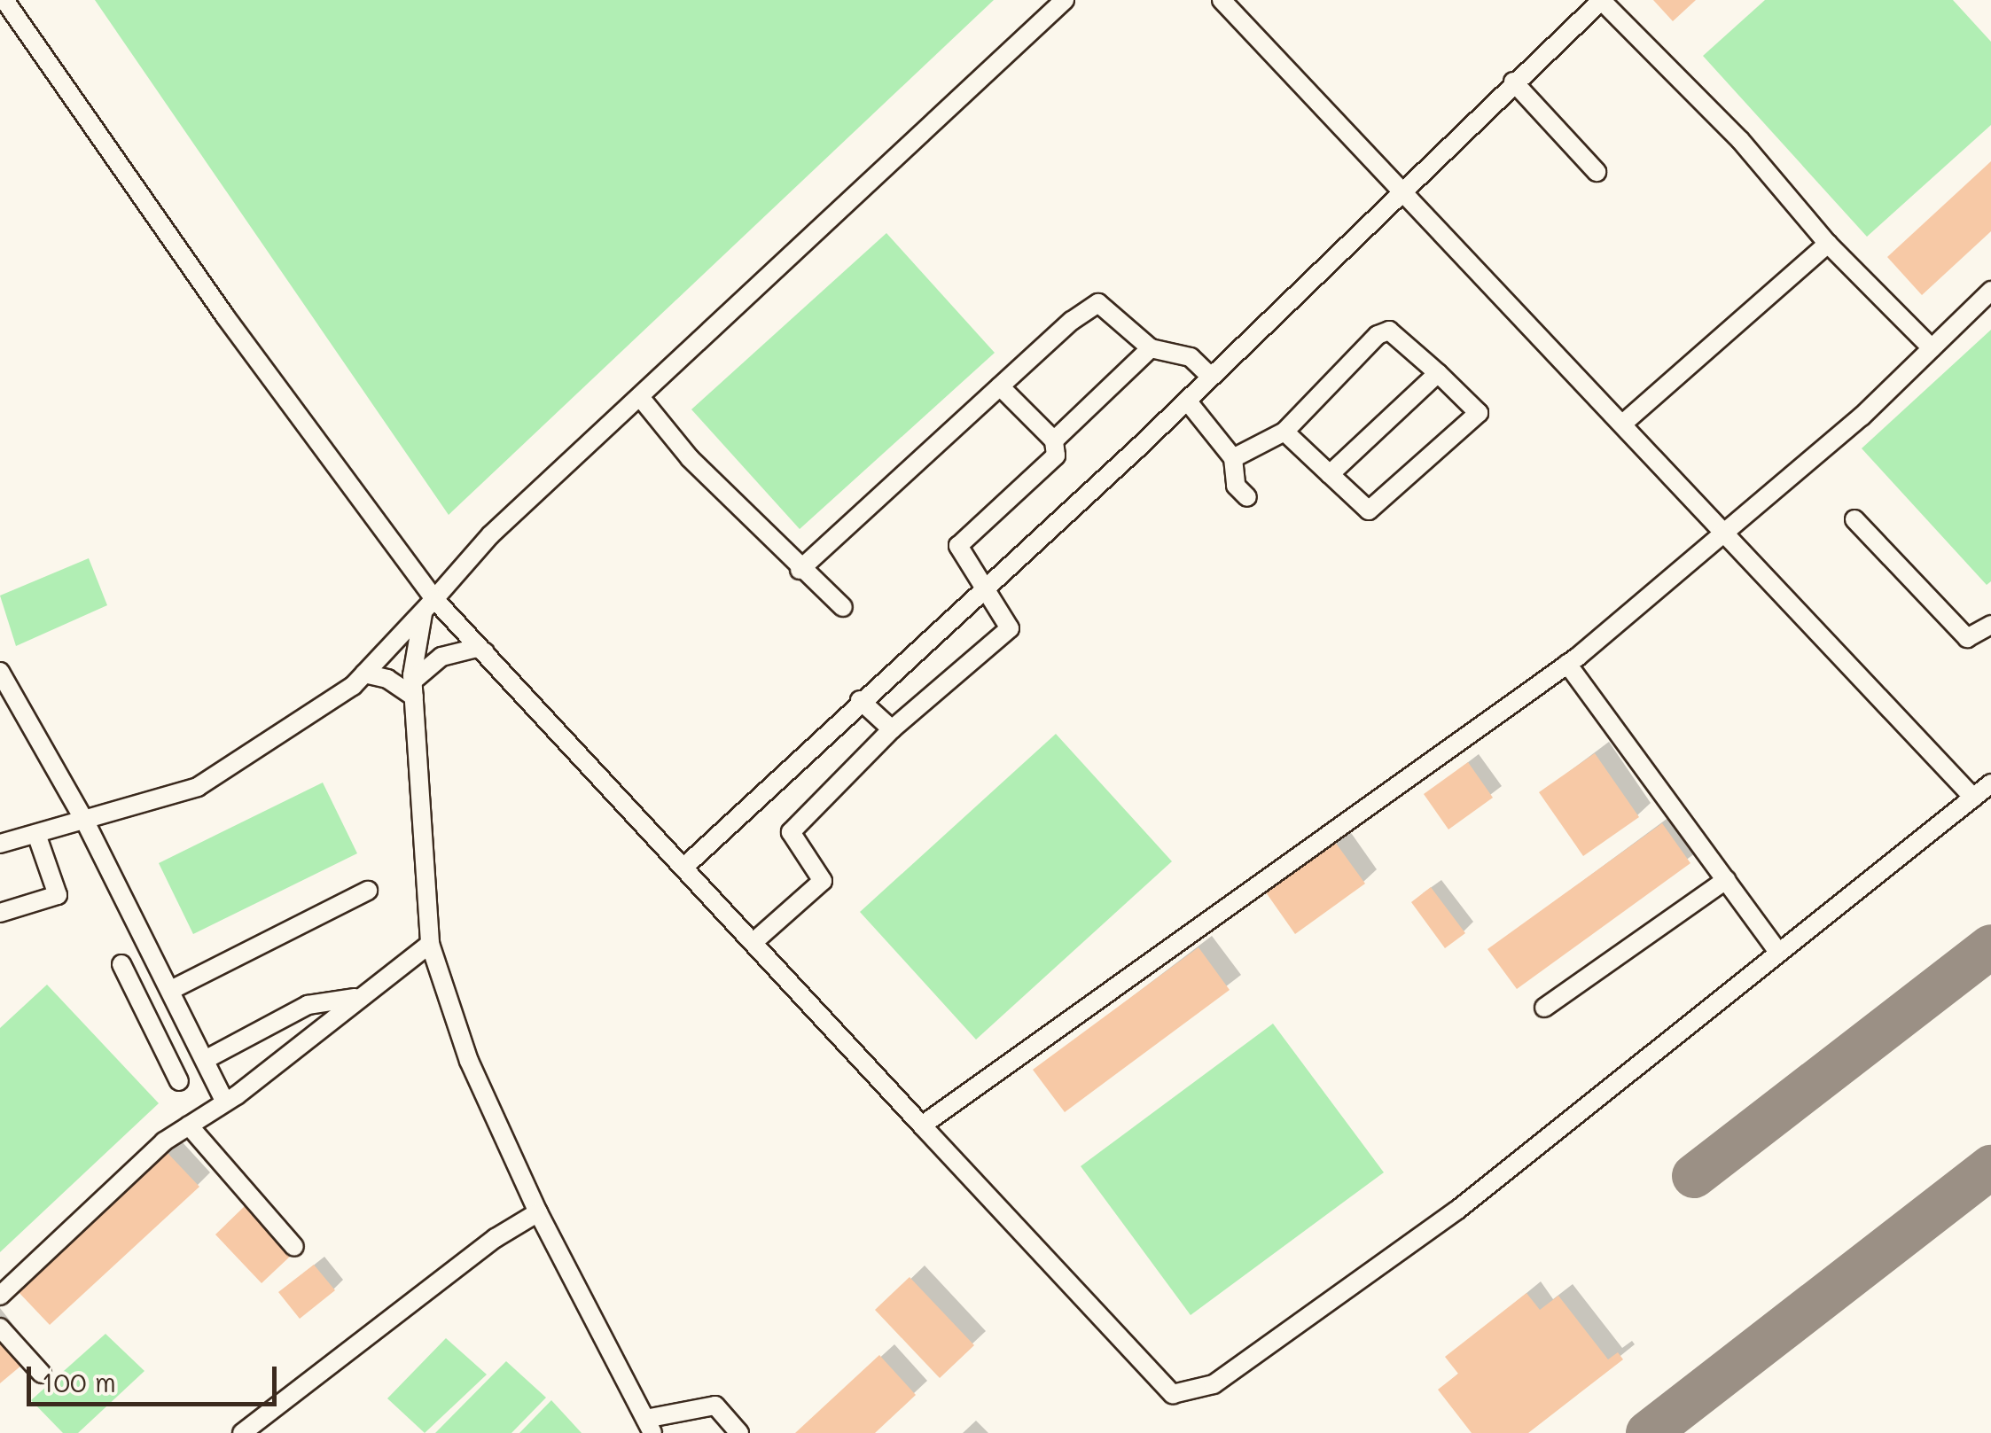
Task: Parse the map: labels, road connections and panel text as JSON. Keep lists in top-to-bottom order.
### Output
{
  "scale_bar": "100 m"
}
